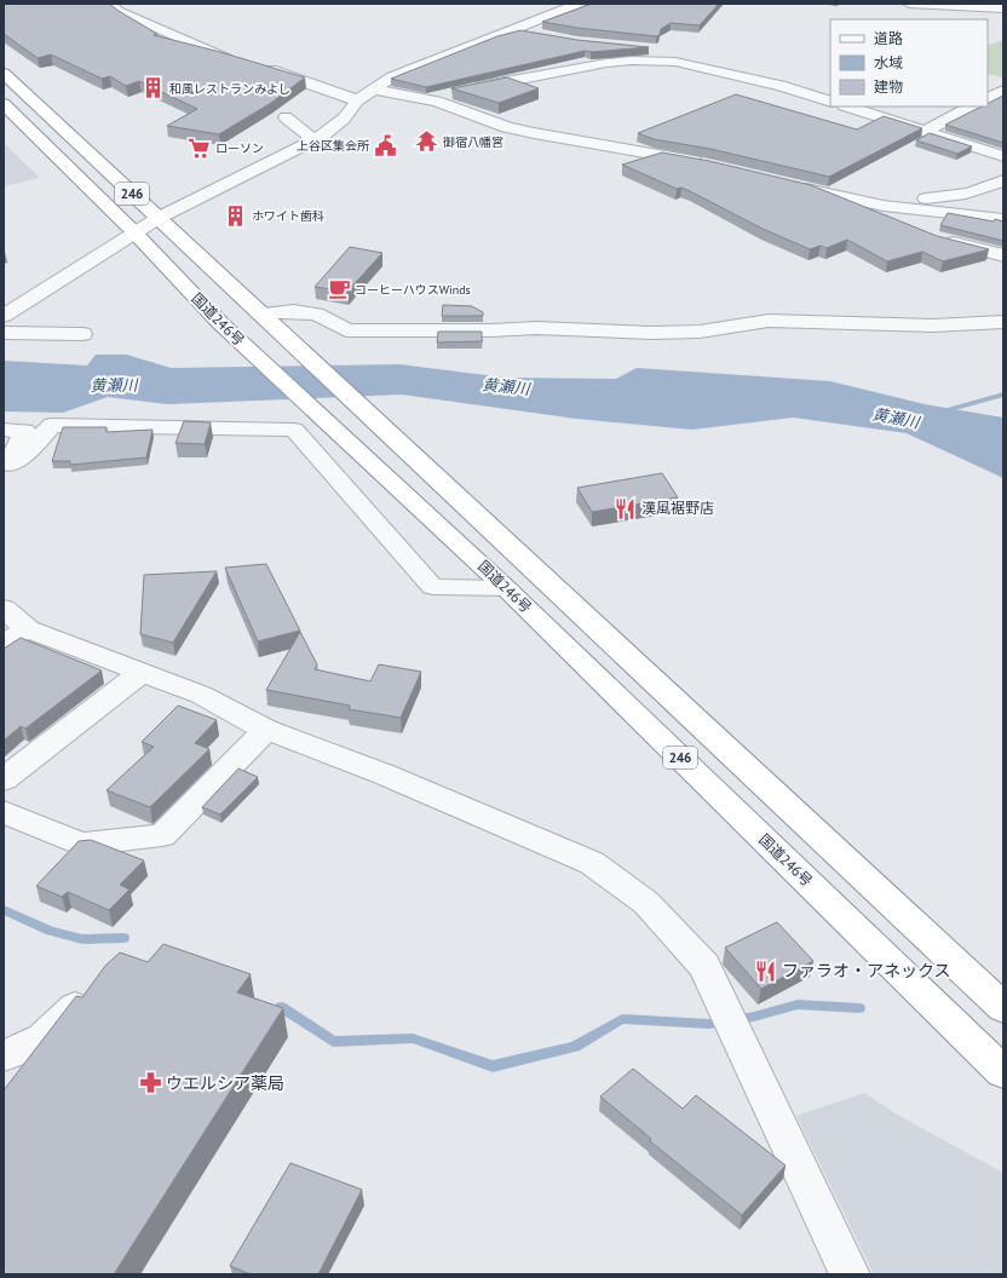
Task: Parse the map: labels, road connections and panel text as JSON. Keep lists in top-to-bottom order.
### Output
{
  "streets": {
    "highway": ["246", "国道246号"]
  },
  "water": ["黄瀬川"],
  "places": {
    "building": ["和風レストランみよし", "ホワイト歯科"],
    "temple": ["御宿八幡宮"],
    "public building": ["上谷区集会所"],
    "supermarket": ["ローソン"],
    "cafe": ["コーヒーハウスWinds"],
    "restaurant": ["漢風裾野店", "ファラオ・アネックス"],
    "pharmacy": ["ウエルシア薬局"]
  },
  "legend": ["道路", "水域", "建物"]
}
